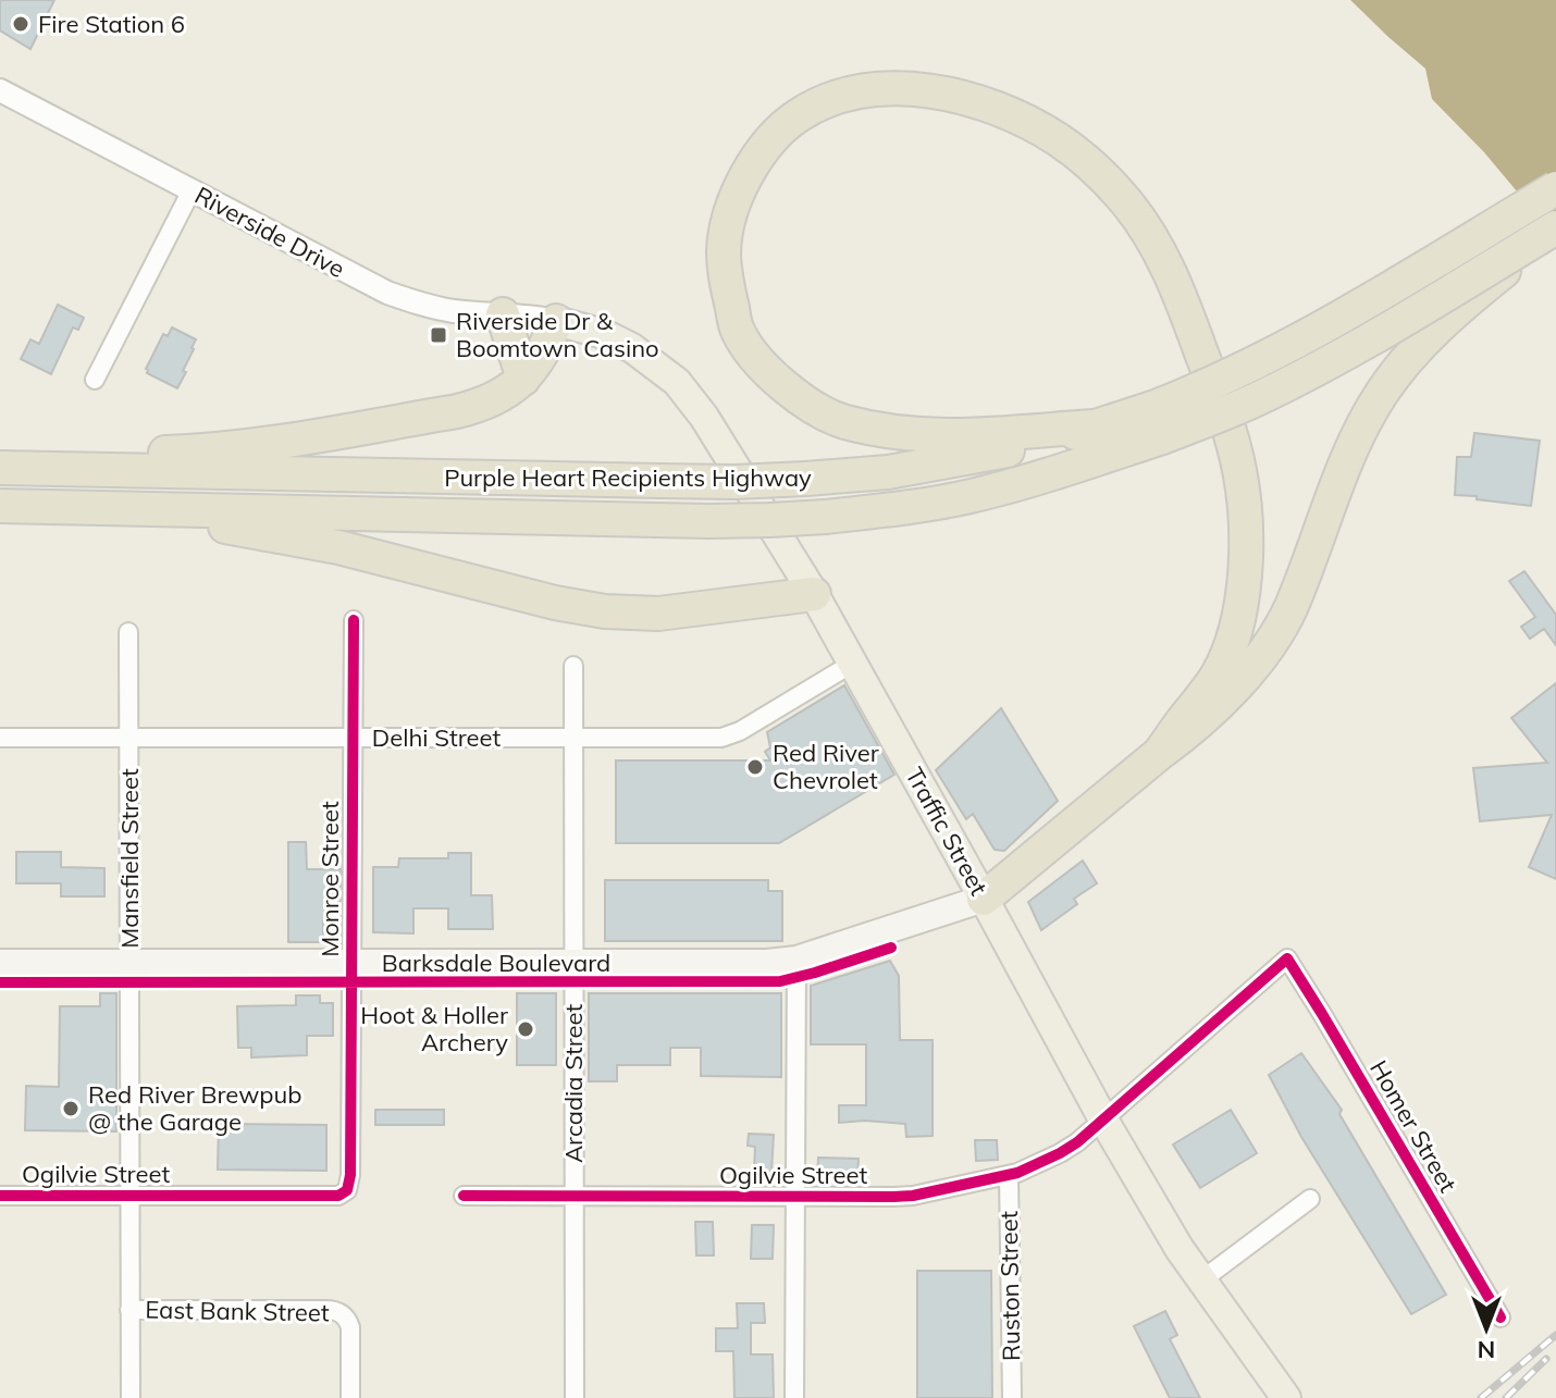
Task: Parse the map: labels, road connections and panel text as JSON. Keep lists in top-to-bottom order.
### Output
{
  "streets": {
    "highway": ["Purple Heart Recipients Highway"],
    "main road": ["Traffic Street", "Barksdale Boulevard"],
    "street": [
      "Riverside Drive",
      "Delhi Street",
      "Mansfield Street",
      "Monroe Street",
      "Arcadia Street",
      "Homer Street",
      "Ogilvie Street",
      "Ruston Street",
      "East Bank Street"
    ]
  },
  "crossings": [
    ["Riverside Drive", "Traffic Street"],
    ["Delhi Street", "Traffic Street"],
    ["Delhi Street", "Mansfield Street"],
    ["Delhi Street", "Monroe Street"],
    ["Delhi Street", "Arcadia Street"],
    ["Traffic Street", "Barksdale Boulevard"],
    ["Traffic Street", "Ogilvie Street"],
    ["Mansfield Street", "Barksdale Boulevard"],
    ["Mansfield Street", "Ogilvie Street"],
    ["Mansfield Street", "East Bank Street"],
    ["Monroe Street", "Barksdale Boulevard"],
    ["Monroe Street", "Ogilvie Street"],
    ["Barksdale Boulevard", "Arcadia Street"],
    ["Arcadia Street", "Ogilvie Street"],
    ["Homer Street", "Ogilvie Street"],
    ["Ogilvie Street", "Ruston Street"]
  ],
  "places": {
    "other": [
      "Fire Station 6",
      "Red River Chevrolet",
      "Hoot & Holler Archery",
      "Red River Brewpub @ the Garage"
    ],
    "transit": ["Riverside Dr & Boomtown Casino"]
  },
  "north": "bottom"
}
